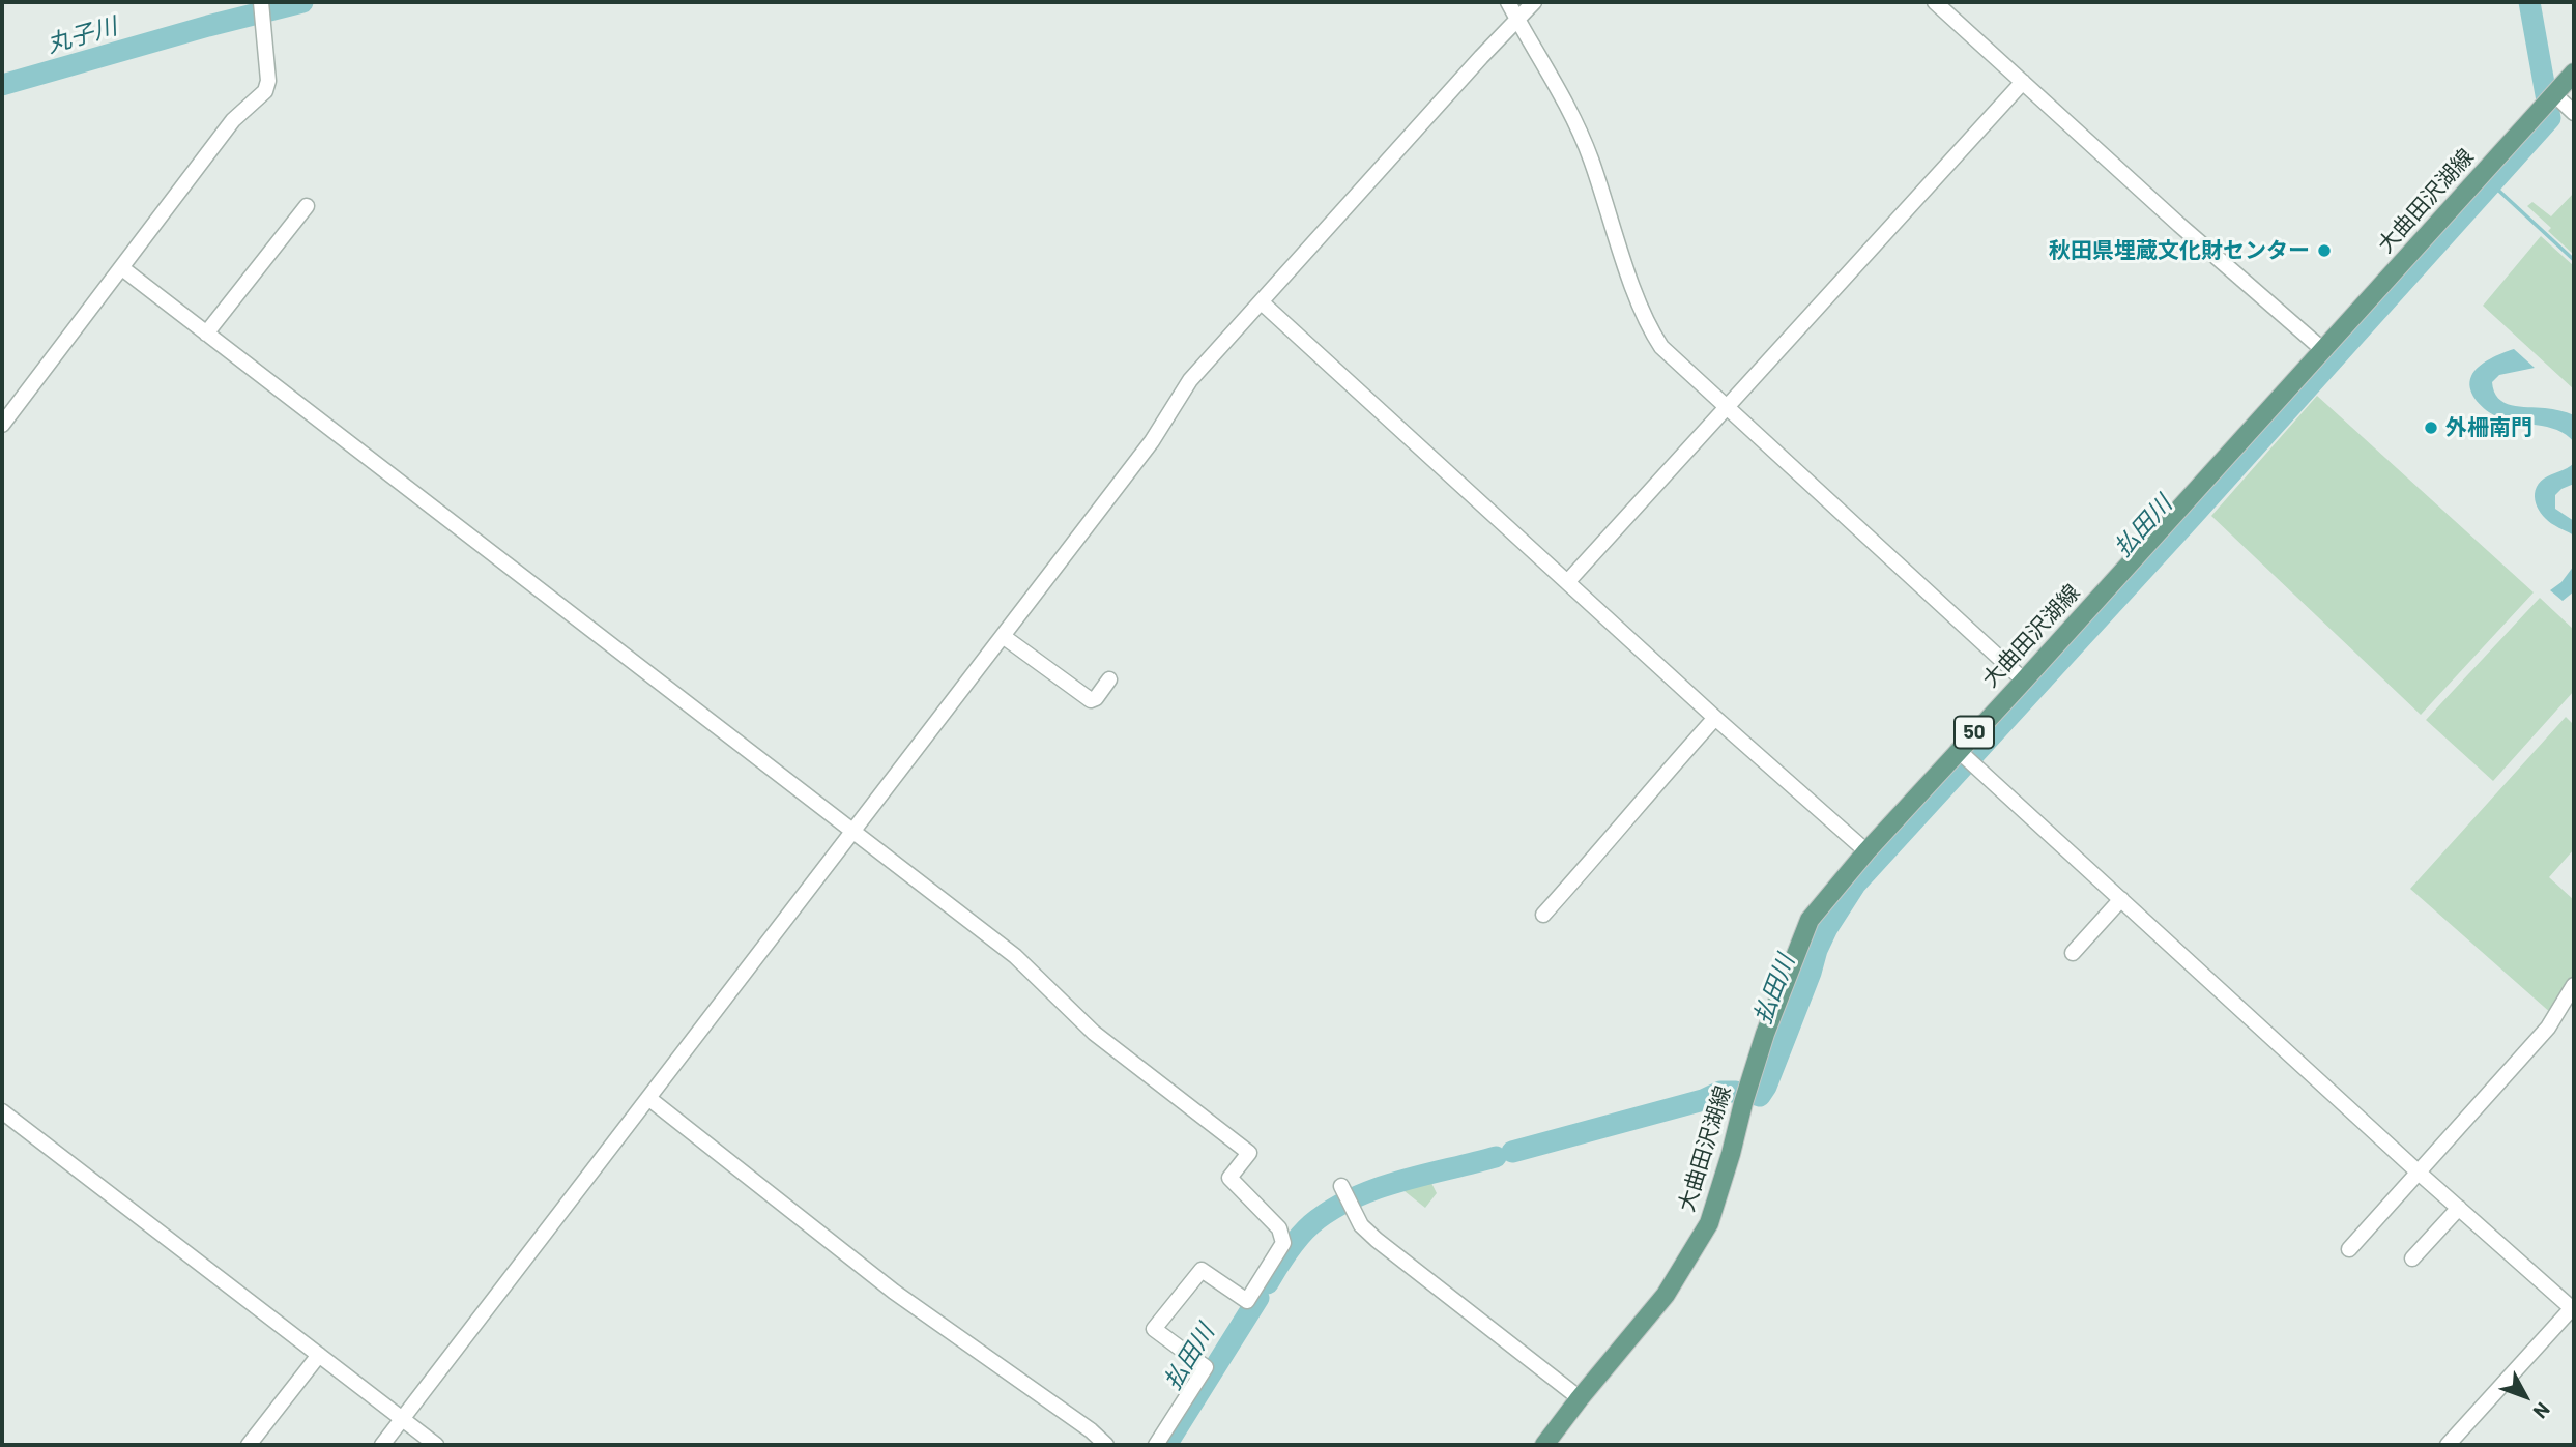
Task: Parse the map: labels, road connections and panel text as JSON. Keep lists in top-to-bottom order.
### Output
{
  "streets": {
    "main road": ["大曲田沢湖線", "50"]
  },
  "water": ["丸子川", "払田川"],
  "places": ["秋田県埋蔵文化財センター", "外柵南門"],
  "north": "bottom right"
}
